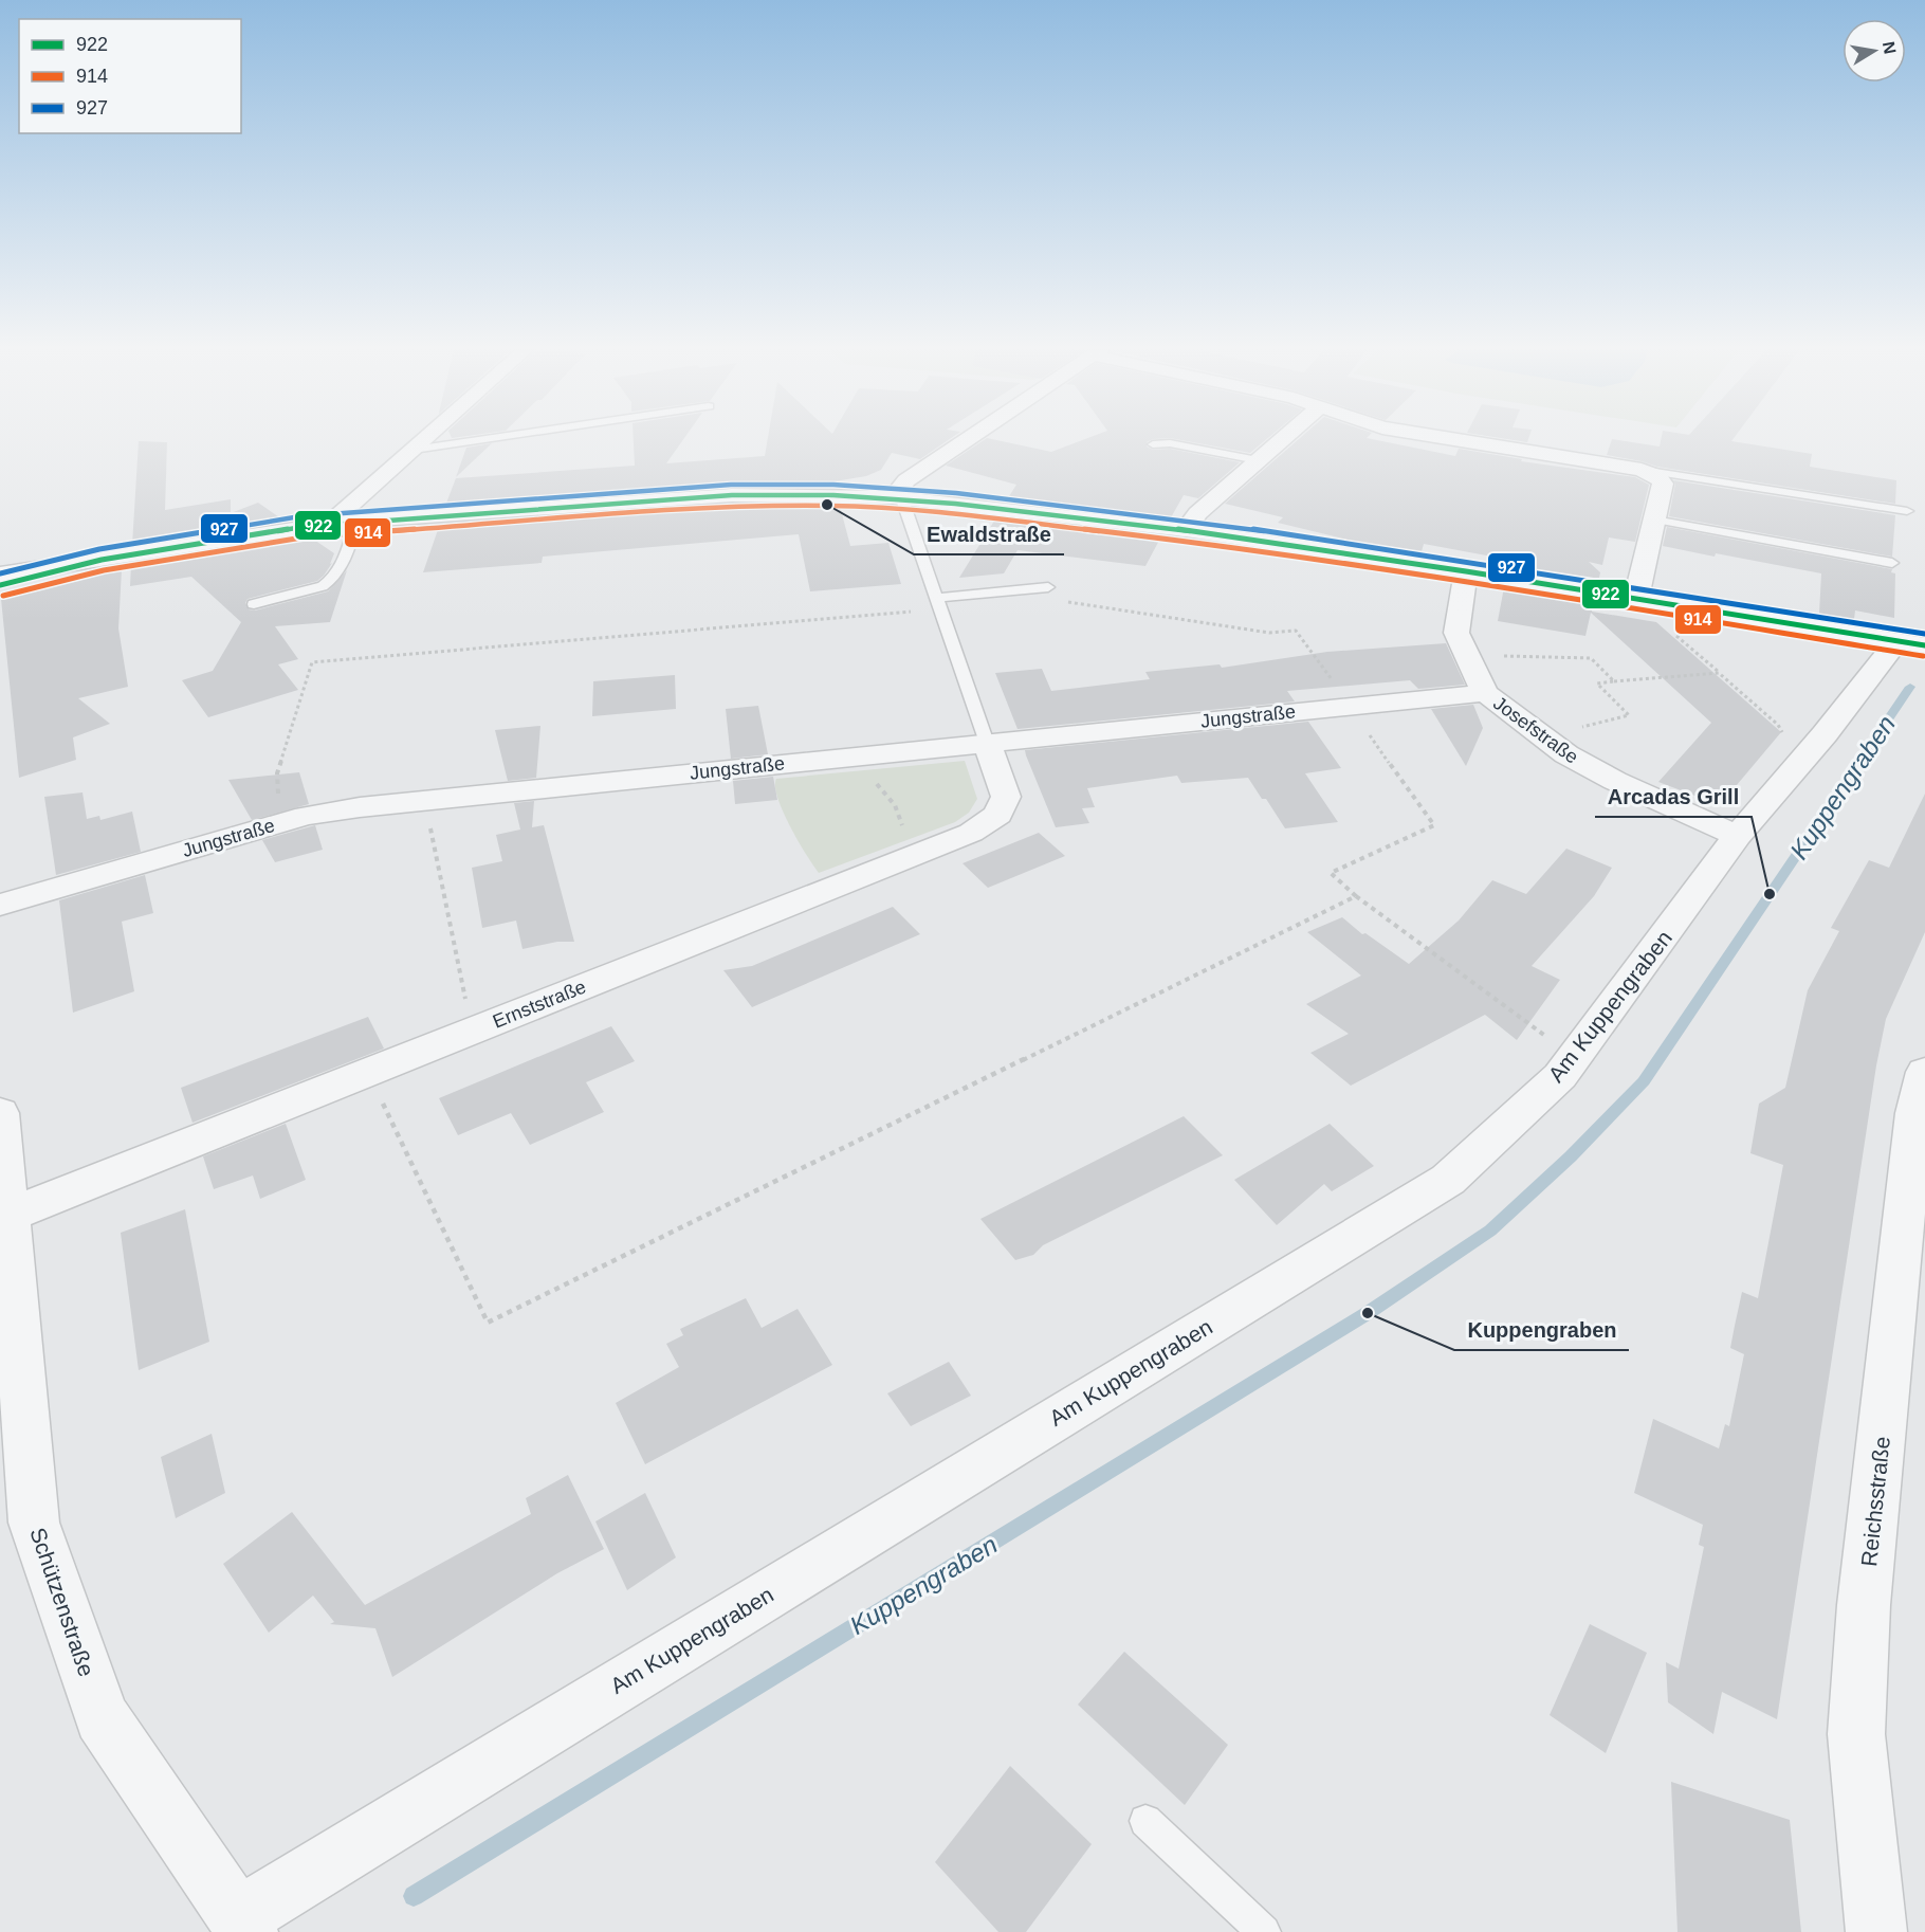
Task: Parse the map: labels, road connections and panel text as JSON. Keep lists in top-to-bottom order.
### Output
{
  "streets": {
    "street": [
      "Jungstraße",
      "Josefstraße",
      "Ernststraße",
      "Am Kuppengraben",
      "Reichsstraße",
      "Schützenstraße"
    ]
  },
  "crossings": [
    ["Jungstraße", "Josefstraße"],
    ["Jungstraße", "Ernststraße"],
    ["Josefstraße", "Am Kuppengraben"],
    ["Ernststraße", "Schützenstraße"],
    ["Am Kuppengraben", "Schützenstraße"]
  ],
  "water": ["Kuppengraben"],
  "places": ["Ewaldstraße", "Arcadas Grill", "Kuppengraben"],
  "lines": ["transit line 927", "transit line 922", "transit line 914"],
  "legend": ["922", "914", "927"],
  "north": "right"
}
